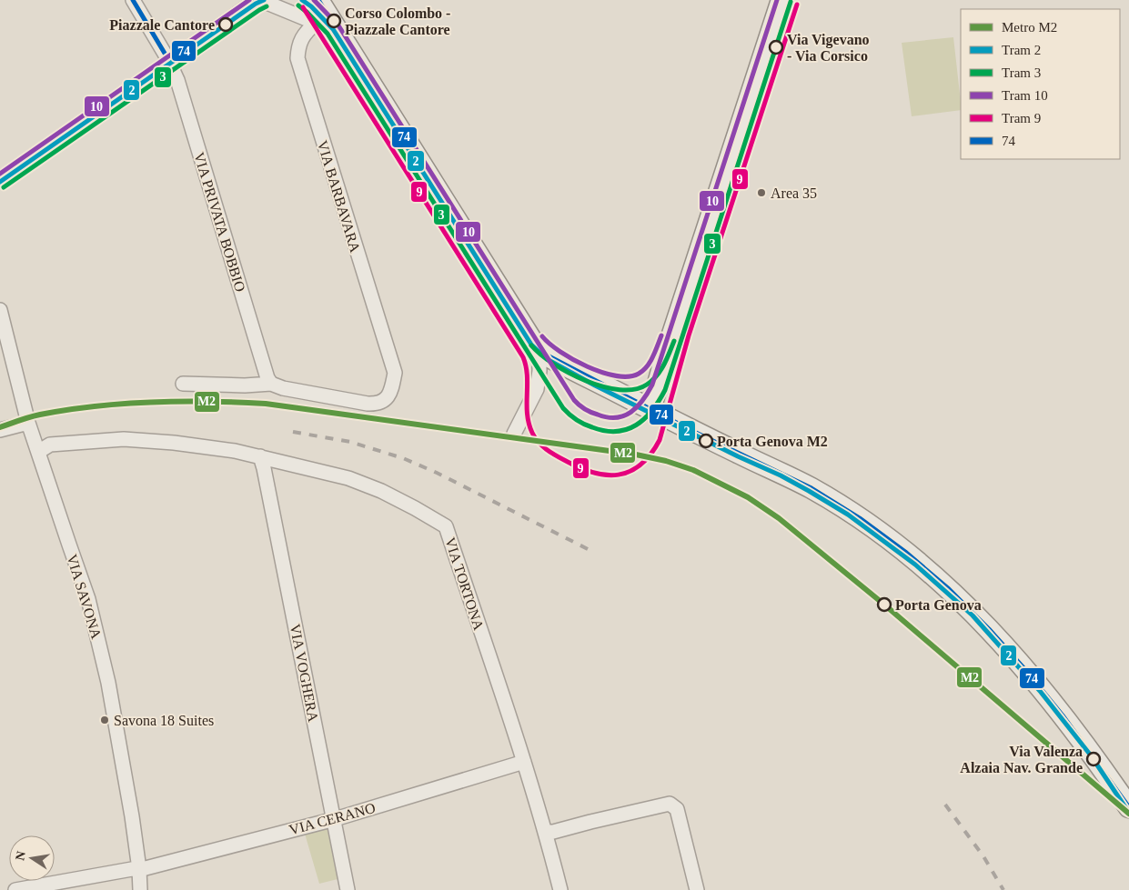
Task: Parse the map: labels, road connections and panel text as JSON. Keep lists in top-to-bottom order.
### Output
{
  "streets": {
    "street": [
      "VIA BARBAVARA",
      "VIA PRIVATA BOBBIO",
      "VIA TORTONA",
      "VIA SAVONA",
      "VIA VOGHERA",
      "VIA CERANO"
    ]
  },
  "crossings": [
    ["VIA BARBAVARA", "VIA PRIVATA BOBBIO"],
    ["VIA TORTONA", "VIA SAVONA"],
    ["VIA TORTONA", "VIA VOGHERA"],
    ["VIA TORTONA", "VIA CERANO"],
    ["VIA SAVONA", "VIA CERANO"],
    ["VIA VOGHERA", "VIA CERANO"]
  ],
  "places": [
    "Corso Colombo - Piazzale Cantore",
    "Piazzale Cantore",
    "Via Vigevano - Via Corsico",
    "Area 35",
    "Porta Genova M2",
    "Porta Genova",
    "Savona 18 Suites",
    "Via Valenza Alzaia Nav. Grande"
  ],
  "lines": [
    "tram line 2",
    "tram line 10",
    "transit line 74",
    "tram line 3",
    "tram line 9",
    "metro line M2"
  ],
  "legend": [
    "Metro M2",
    "Tram 2",
    "Tram 3",
    "Tram 10",
    "Tram 9",
    "74"
  ],
  "north": "left"
}
